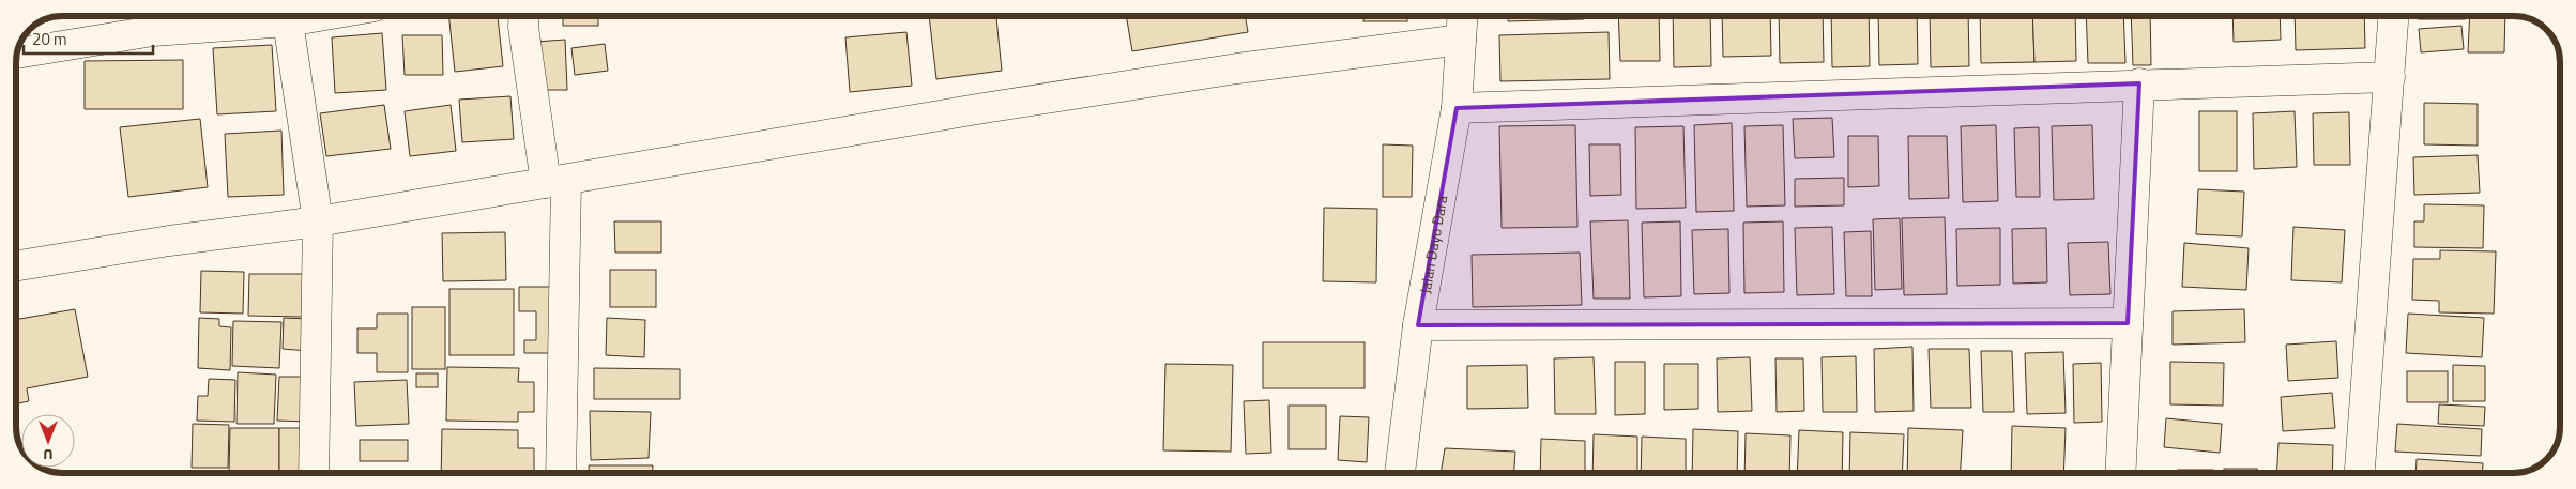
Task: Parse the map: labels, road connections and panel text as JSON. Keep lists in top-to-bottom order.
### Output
{
  "streets": {
    "street": ["Jalan Dayo Dara"]
  },
  "scale_bar": "20 m",
  "north": "bottom"
}
